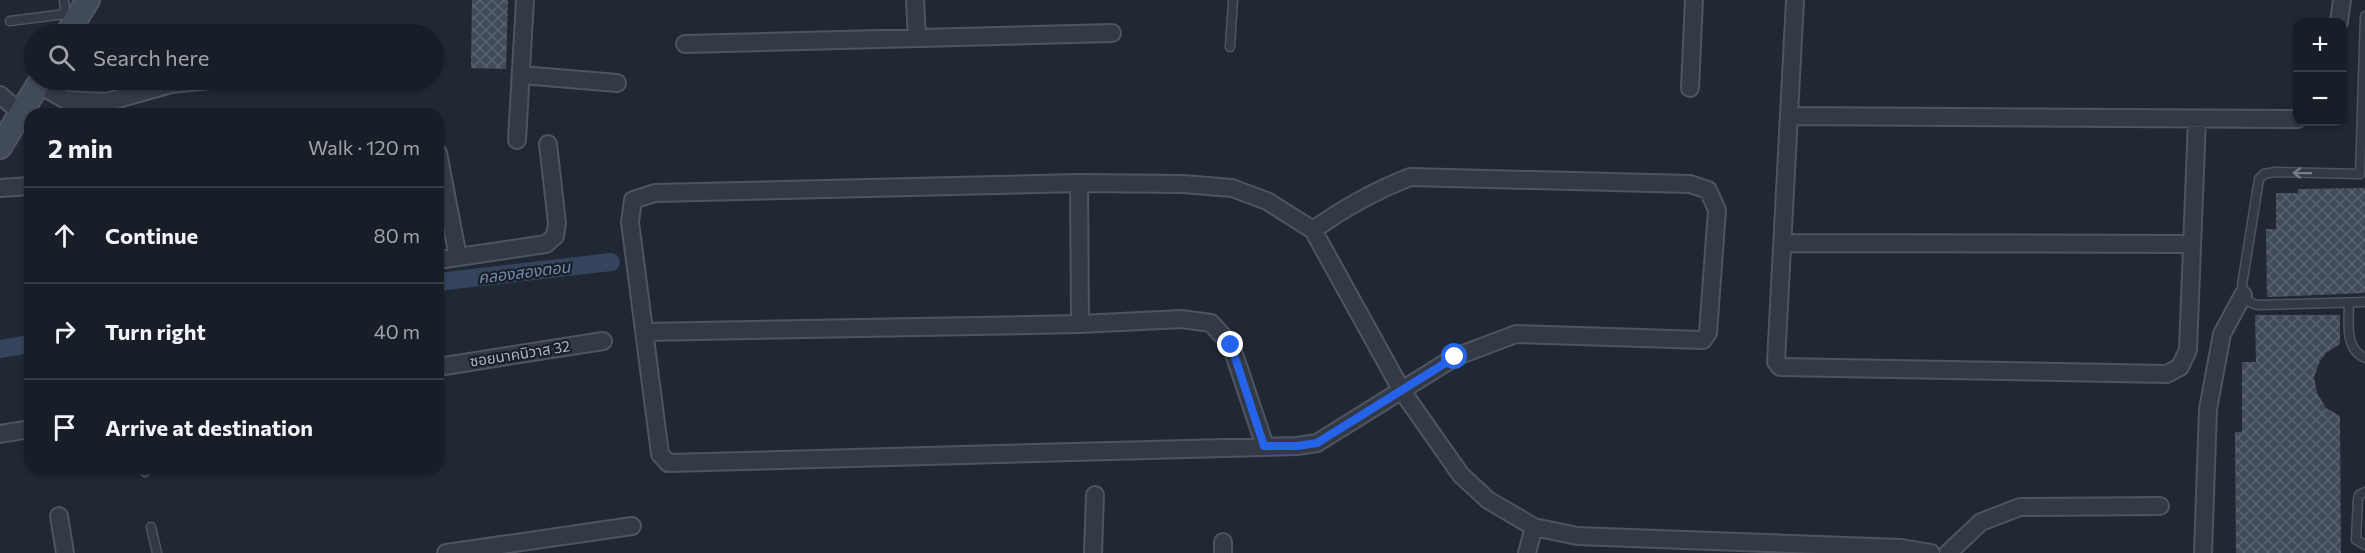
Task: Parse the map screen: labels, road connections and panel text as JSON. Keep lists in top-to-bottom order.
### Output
{
  "streets": {
    "street": ["ซอยนาคนิวาส 32"]
  },
  "water": ["คลองสองตอน"],
  "page": {
    "map_buttons": ["+", "−"],
    "search": "Search here",
    "heading": ["2 min", "Walk · 120 m"],
    "list": [
      ["Continue", "80 m"],
      ["Turn right", "40 m"],
      "Arrive at destination"
    ]
  }
}
